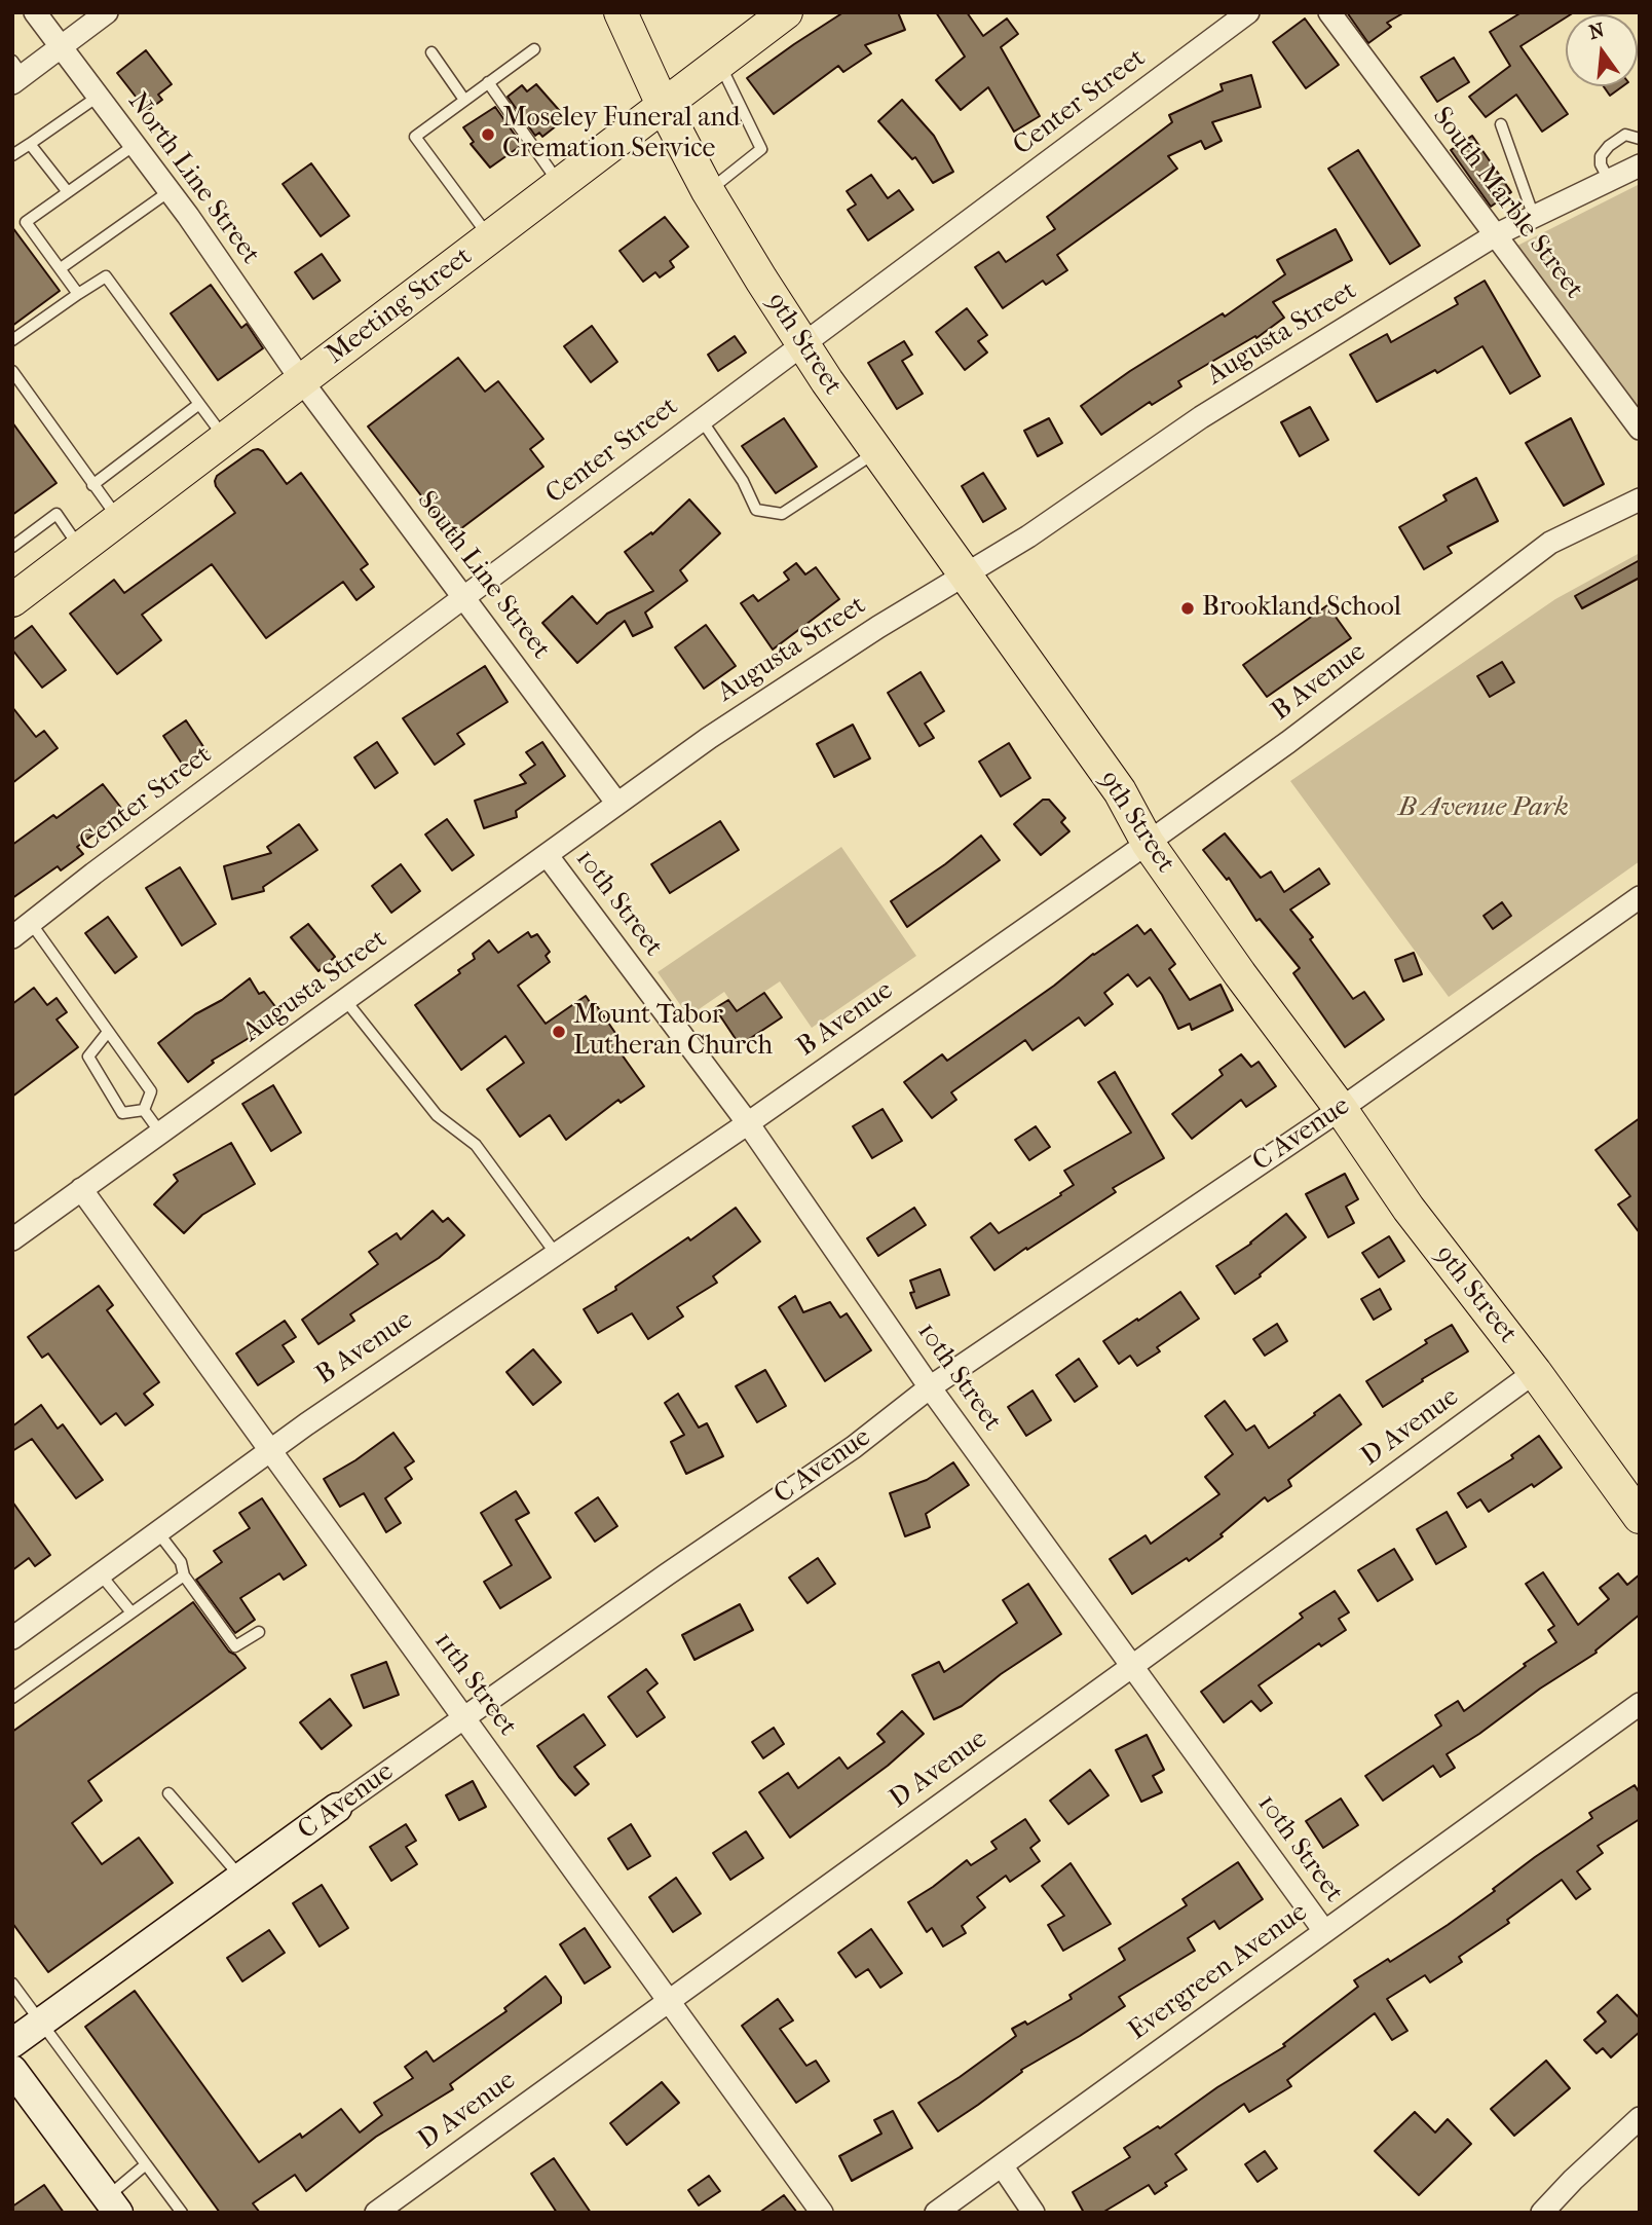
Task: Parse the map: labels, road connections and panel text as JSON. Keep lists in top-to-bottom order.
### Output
{
  "streets": {
    "main road": ["Meeting Street", "9th Street"],
    "street": [
      "Center Street",
      "North Line Street",
      "South Marble Street",
      "Augusta Street",
      "South Line Street",
      "B Avenue",
      "10th Street",
      "C Avenue",
      "D Avenue",
      "11th Street",
      "Evergreen Avenue"
    ]
  },
  "crossings": [
    ["Center Street", "9th Street"],
    ["Center Street", "South Line Street"],
    ["North Line Street", "Meeting Street"],
    ["North Line Street", "South Line Street"],
    ["South Marble Street", "Augusta Street"],
    ["Meeting Street", "9th Street"],
    ["Meeting Street", "South Line Street"],
    ["Augusta Street", "9th Street"],
    ["Augusta Street", "South Line Street"],
    ["Augusta Street", "10th Street"],
    ["Augusta Street", "11th Street"],
    ["9th Street", "B Avenue"],
    ["9th Street", "C Avenue"],
    ["9th Street", "D Avenue"],
    ["B Avenue", "10th Street"],
    ["B Avenue", "11th Street"],
    ["10th Street", "C Avenue"],
    ["10th Street", "D Avenue"],
    ["10th Street", "Evergreen Avenue"],
    ["C Avenue", "11th Street"],
    ["D Avenue", "11th Street"]
  ],
  "parks": ["B Avenue Park"],
  "places": ["Moseley Funeral and Cremation Service", "Brookland School", "Mount Tabor Lutheran Church"],
  "north": "top"
}
